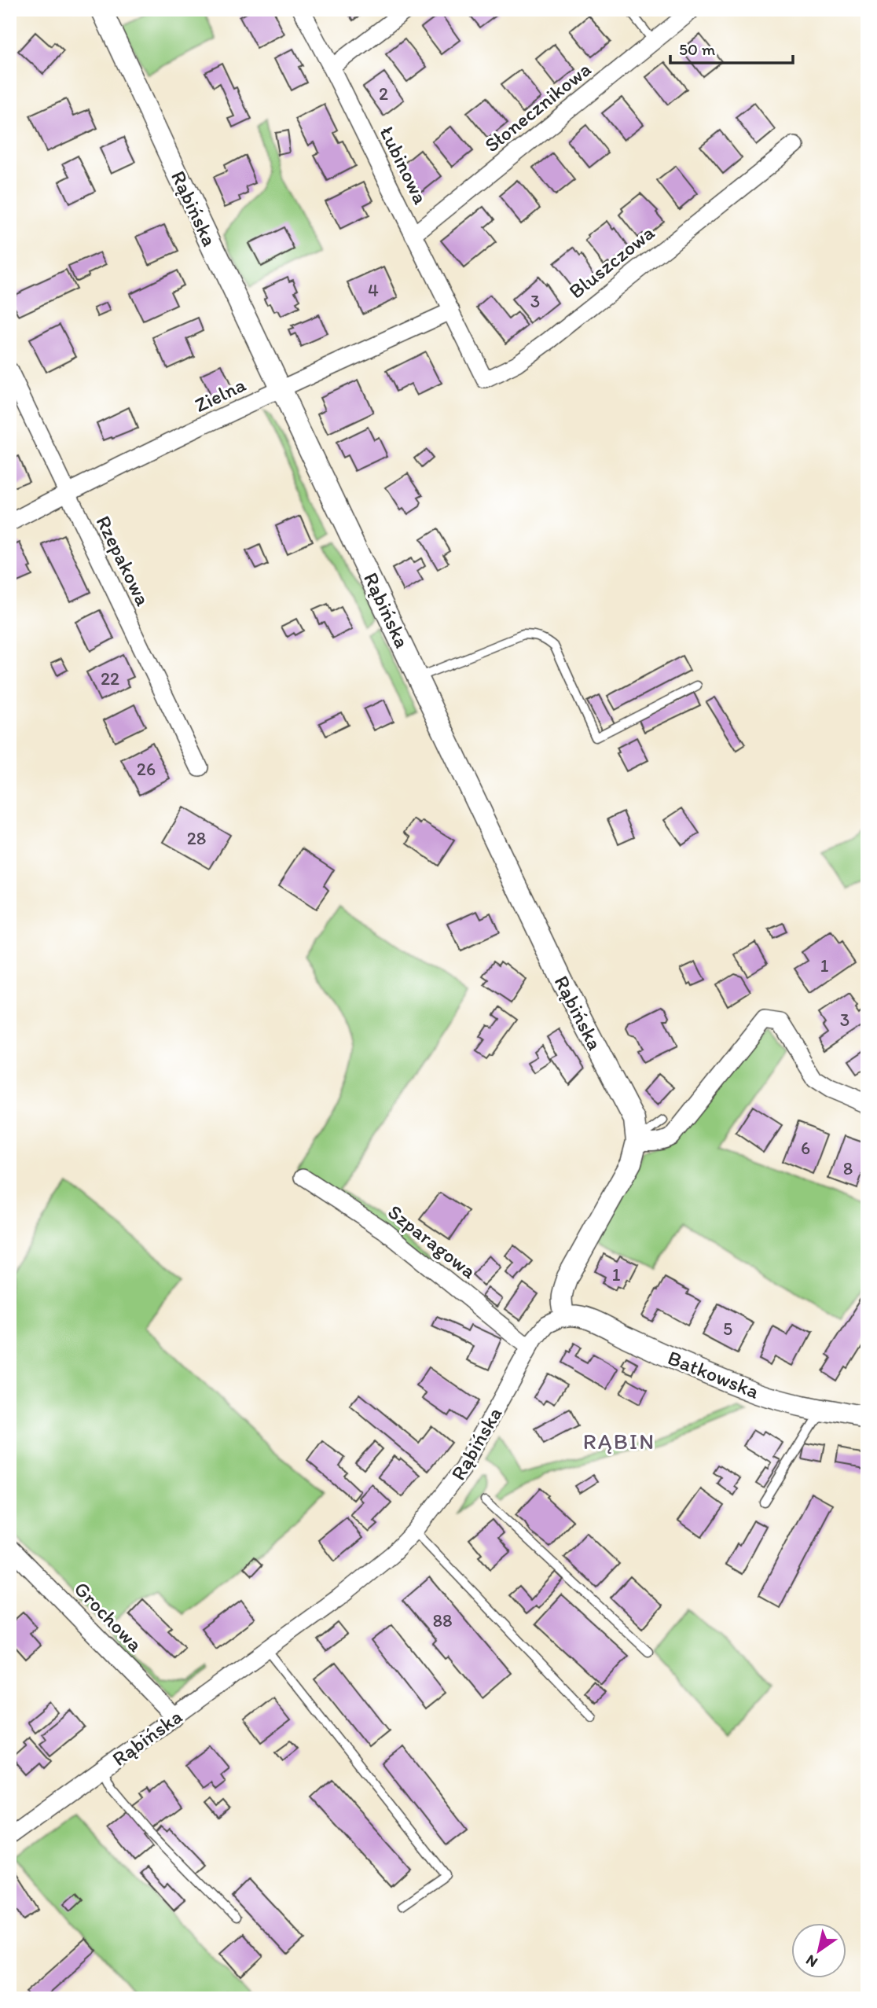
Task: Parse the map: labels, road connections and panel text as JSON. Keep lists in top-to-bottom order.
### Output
{
  "streets": {
    "street": [
      "Słonecznikowa",
      "Łubinowa",
      "Rąbińska",
      "Bluszczowa",
      "Zielna",
      "Rzepakowa",
      "Szparagowa",
      "Batkowska",
      "Grochowa"
    ]
  },
  "crossings": [
    ["Słonecznikowa", "Łubinowa"],
    ["Łubinowa", "Bluszczowa"],
    ["Łubinowa", "Zielna"],
    ["Rąbińska", "Zielna"],
    ["Rąbińska", "Szparagowa"],
    ["Rąbińska", "Batkowska"],
    ["Rąbińska", "Grochowa"],
    ["Zielna", "Rzepakowa"]
  ],
  "districts": ["RĄBIN"],
  "house_numbers": [
    "2",
    "4",
    "3",
    "22",
    "26",
    "28",
    "1",
    "3",
    "6",
    "8",
    "1",
    "5",
    "88"
  ],
  "scale_bar": "50 m",
  "north": "bottom left"
}
